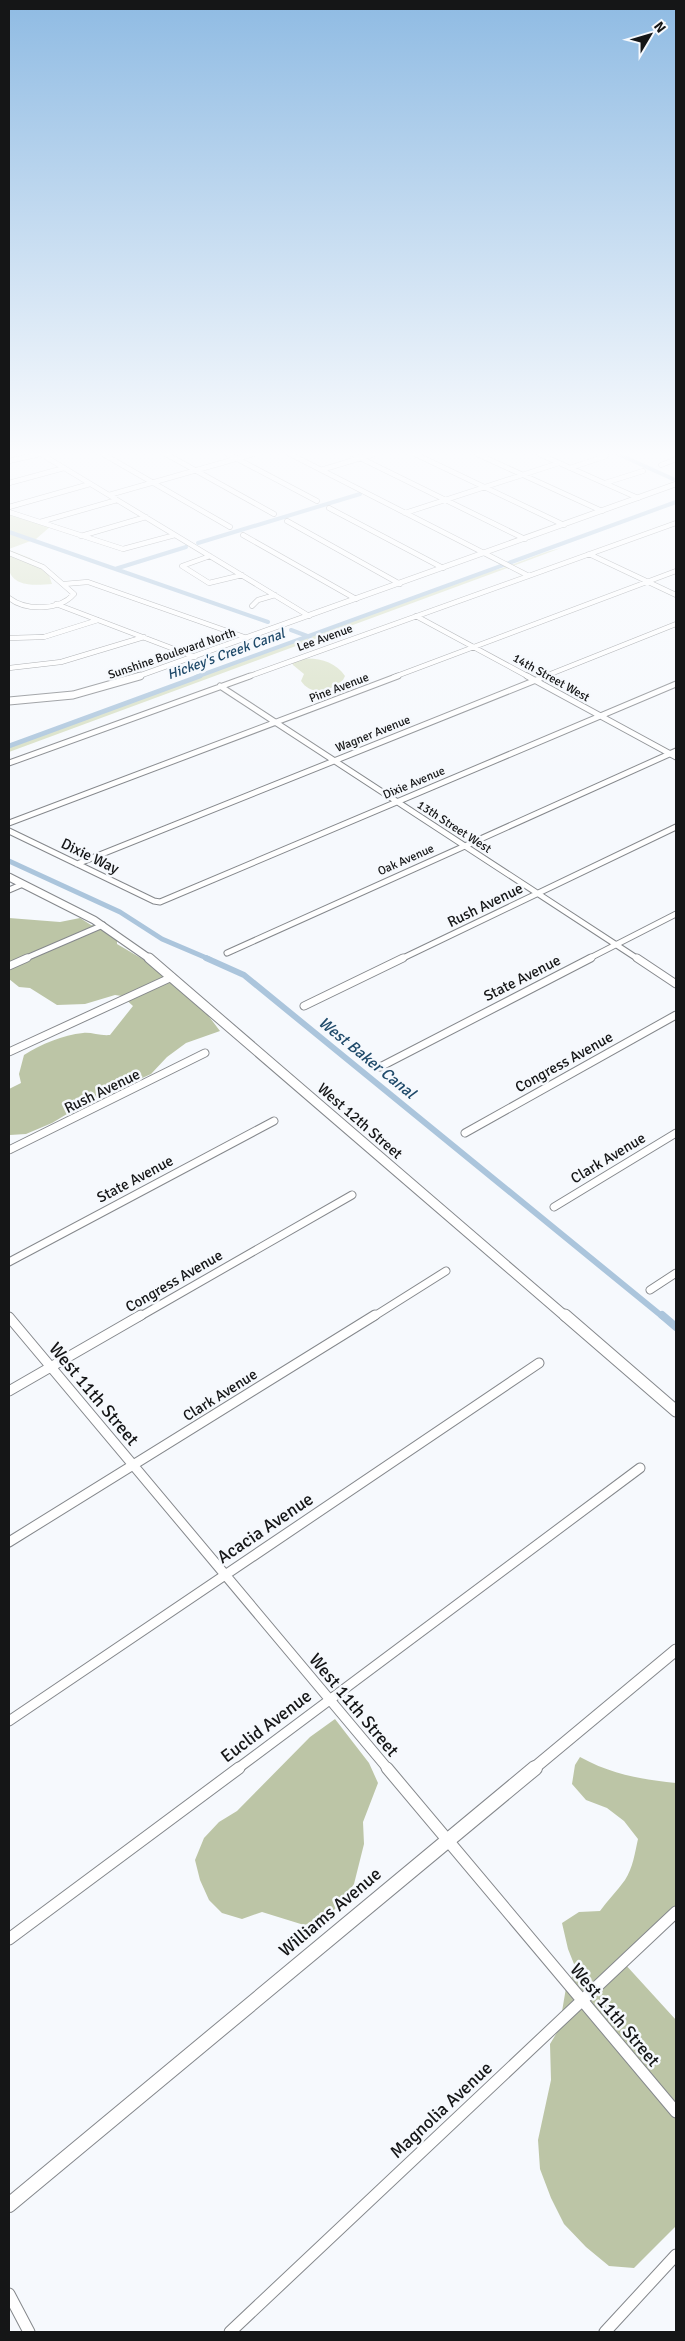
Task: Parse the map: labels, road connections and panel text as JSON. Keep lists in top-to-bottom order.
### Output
{
  "streets": {
    "street": [
      "Lee Avenue",
      "Sunshine Boulevard North",
      "14th Street West",
      "Pine Avenue",
      "Wagner Avenue",
      "Dixie Avenue",
      "13th Street West",
      "Dixie Way",
      "Oak Avenue",
      "Rush Avenue",
      "State Avenue",
      "Congress Avenue",
      "West 12th Street",
      "Clark Avenue",
      "West 11th Street",
      "Acacia Avenue",
      "Euclid Avenue",
      "Williams Avenue",
      "Magnolia Avenue"
    ]
  },
  "crossings": [
    ["Lee Avenue", "14th Street West"],
    ["Lee Avenue", "13th Street West"],
    ["14th Street West", "Pine Avenue"],
    ["14th Street West", "Wagner Avenue"],
    ["14th Street West", "Dixie Avenue"],
    ["14th Street West", "Oak Avenue"],
    ["Pine Avenue", "13th Street West"],
    ["Wagner Avenue", "13th Street West"],
    ["Wagner Avenue", "Dixie Way"],
    ["Dixie Avenue", "13th Street West"],
    ["Dixie Avenue", "Dixie Way"],
    ["13th Street West", "Oak Avenue"],
    ["13th Street West", "Rush Avenue"],
    ["13th Street West", "State Avenue"],
    ["Congress Avenue", "West 11th Street"],
    ["Clark Avenue", "West 11th Street"],
    ["West 11th Street", "Acacia Avenue"],
    ["West 11th Street", "Euclid Avenue"],
    ["West 11th Street", "Williams Avenue"],
    ["West 11th Street", "Magnolia Avenue"]
  ],
  "water": ["Hickey's Creek Canal", "West Baker Canal"],
  "north": "top right"
}
